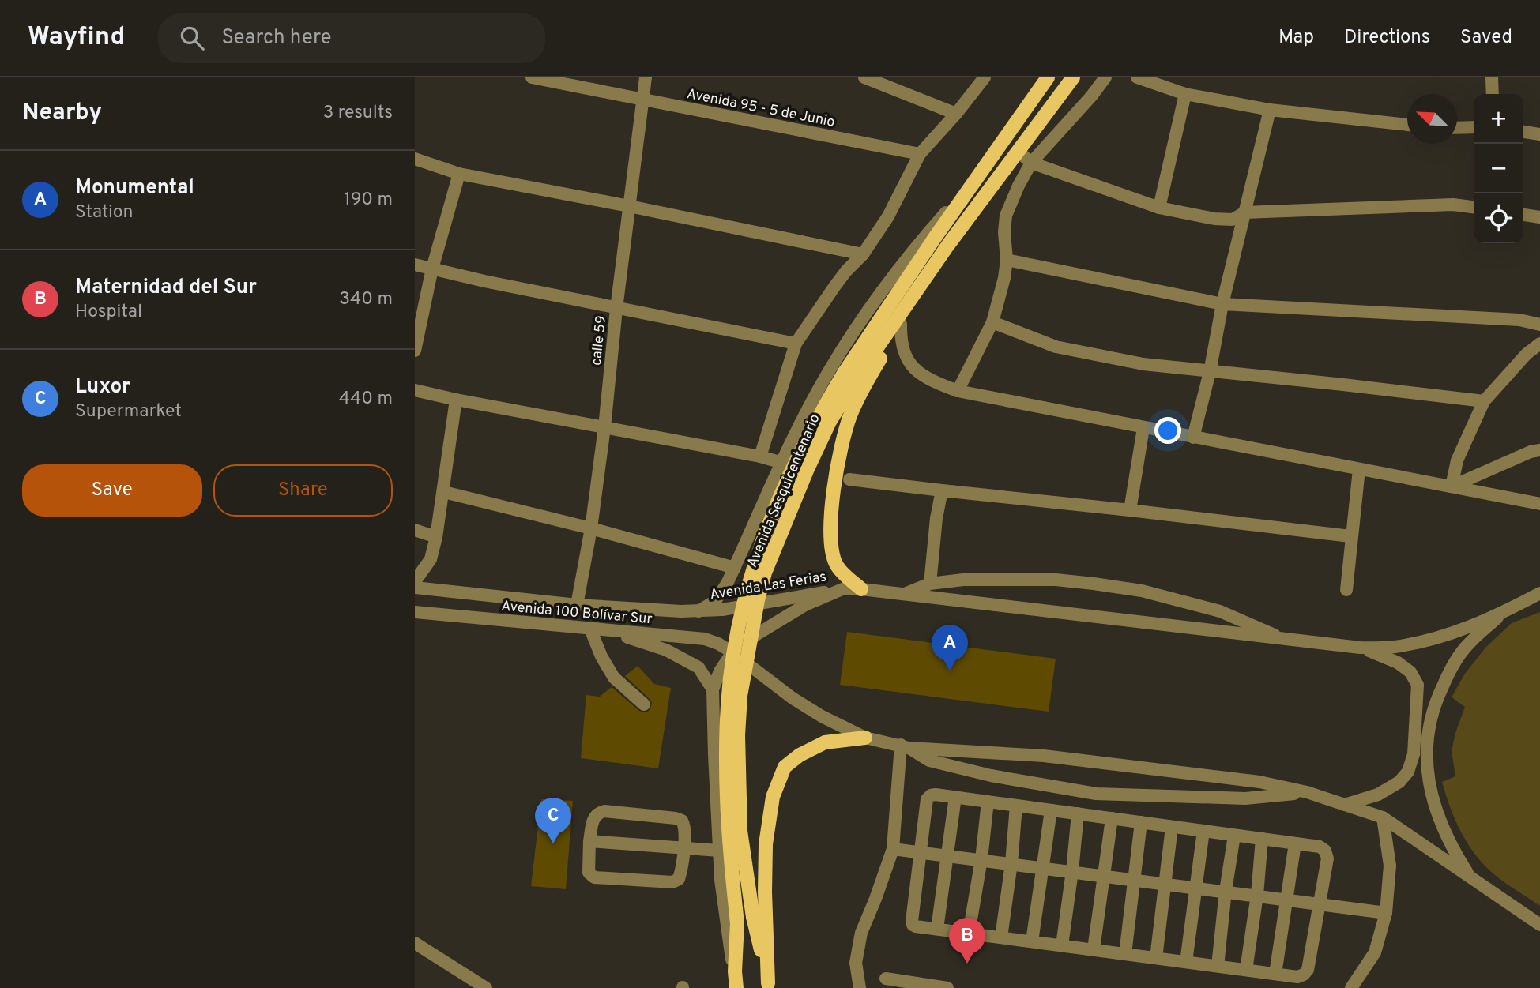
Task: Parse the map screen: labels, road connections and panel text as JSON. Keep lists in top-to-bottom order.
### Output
{
  "streets": {
    "main road": ["Avenida Sesquicentenario"],
    "street": [
      "Avenida 95 - 5 de Junio",
      "calle 59",
      "Avenida Las Ferias",
      "Avenida 100 Bolívar Sur"
    ]
  },
  "crossings": [
    ["Avenida 95 - 5 de Junio", "calle 59"],
    ["calle 59", "Avenida 100 Bolívar Sur"],
    ["Avenida Las Ferias", "Avenida 100 Bolívar Sur"]
  ],
  "north": "top left",
  "page": {
    "header": "Wayfind",
    "search": "Search here",
    "nav": ["Map", "Directions", "Saved"],
    "heading": ["Nearby", "3 results"],
    "map_buttons": ["+", "−"],
    "list": [
      {
        "mark": "A",
        "name": "Monumental",
        "note": "Station",
        "value": "190 m"
      },
      {
        "mark": "B",
        "name": "Maternidad del Sur",
        "note": "Hospital",
        "value": "340 m"
      },
      {
        "mark": "C",
        "name": "Luxor",
        "note": "Supermarket",
        "value": "440 m"
      }
    ],
    "buttons": ["Save", "Share"],
    "pins": ["A", "C", "B"]
  }
}
